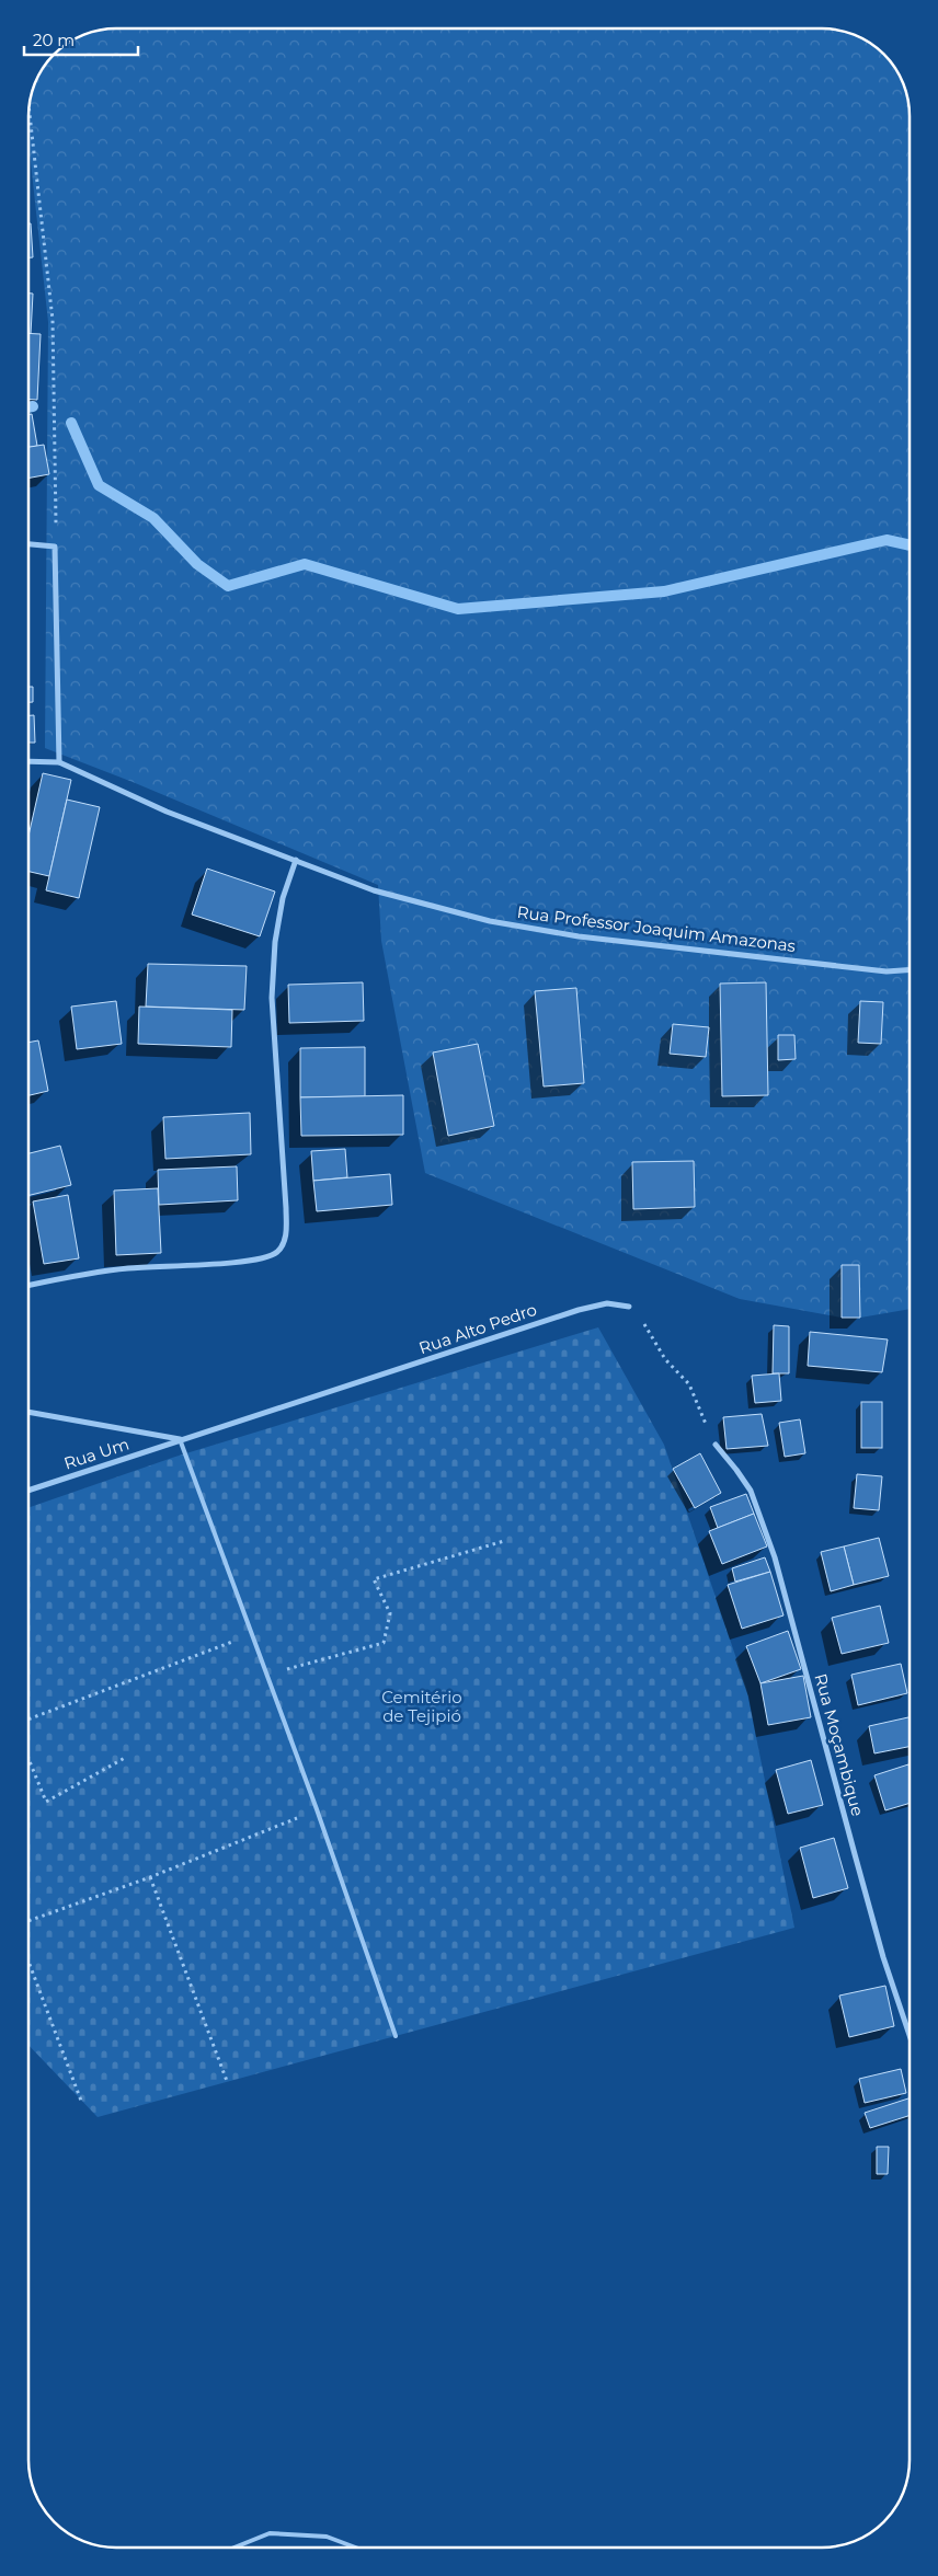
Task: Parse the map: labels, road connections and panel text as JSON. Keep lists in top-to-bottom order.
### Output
{
  "streets": {
    "street": [
      "Rua Professor Joaquim Amazonas",
      "Rua Alto Pedro",
      "Rua Um",
      "Rua Moçambique"
    ]
  },
  "crossings": [
    ["Rua Alto Pedro", "Rua Um"]
  ],
  "parks": ["Cemitério de Tejipió"],
  "scale_bar": "20 m"
}
